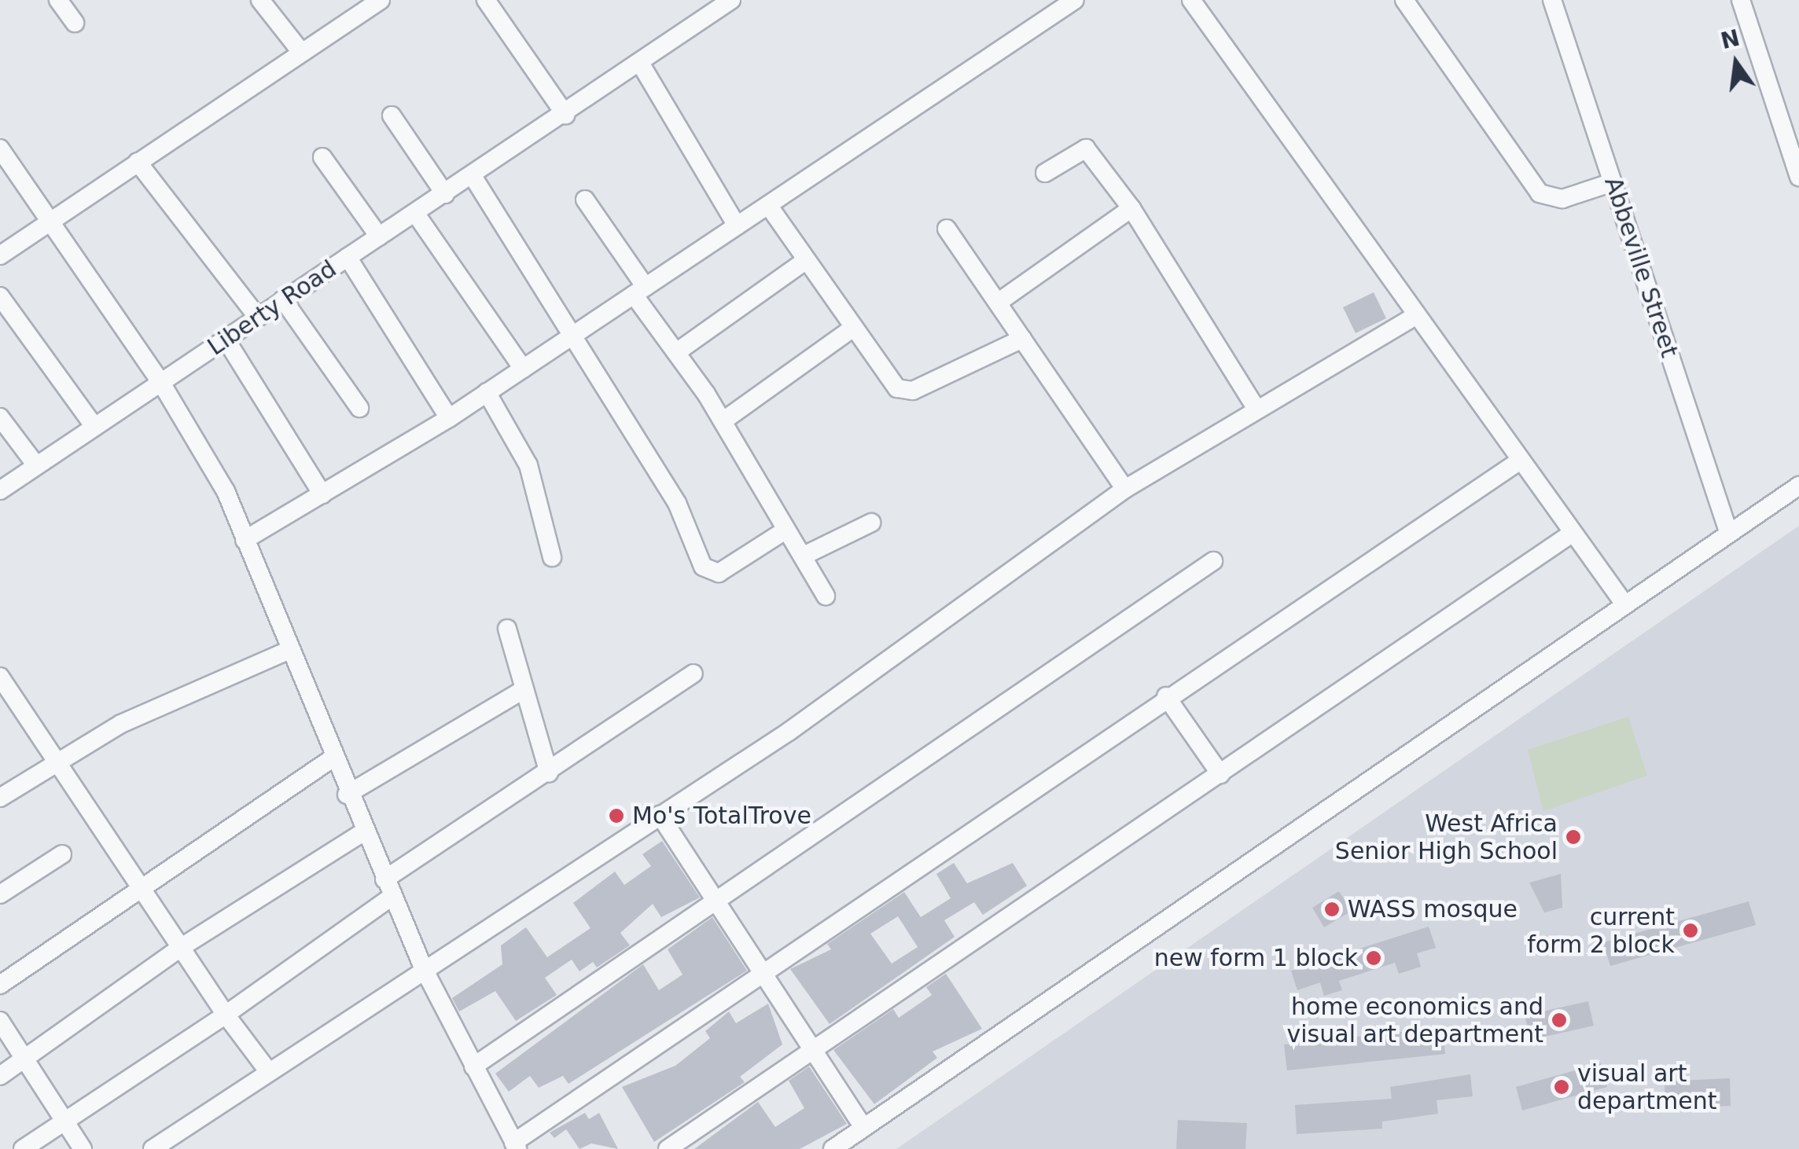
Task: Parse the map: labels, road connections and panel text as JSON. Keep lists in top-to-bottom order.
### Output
{
  "streets": {
    "street": ["Abbeville Street", "Liberty Road"]
  },
  "places": [
    "Mo's TotalTrove",
    "West Africa Senior High School",
    "WASS mosque",
    "current form 2 block",
    "new form 1 block",
    "home economics and visual art department",
    "visual art department"
  ],
  "north": "top"
}
